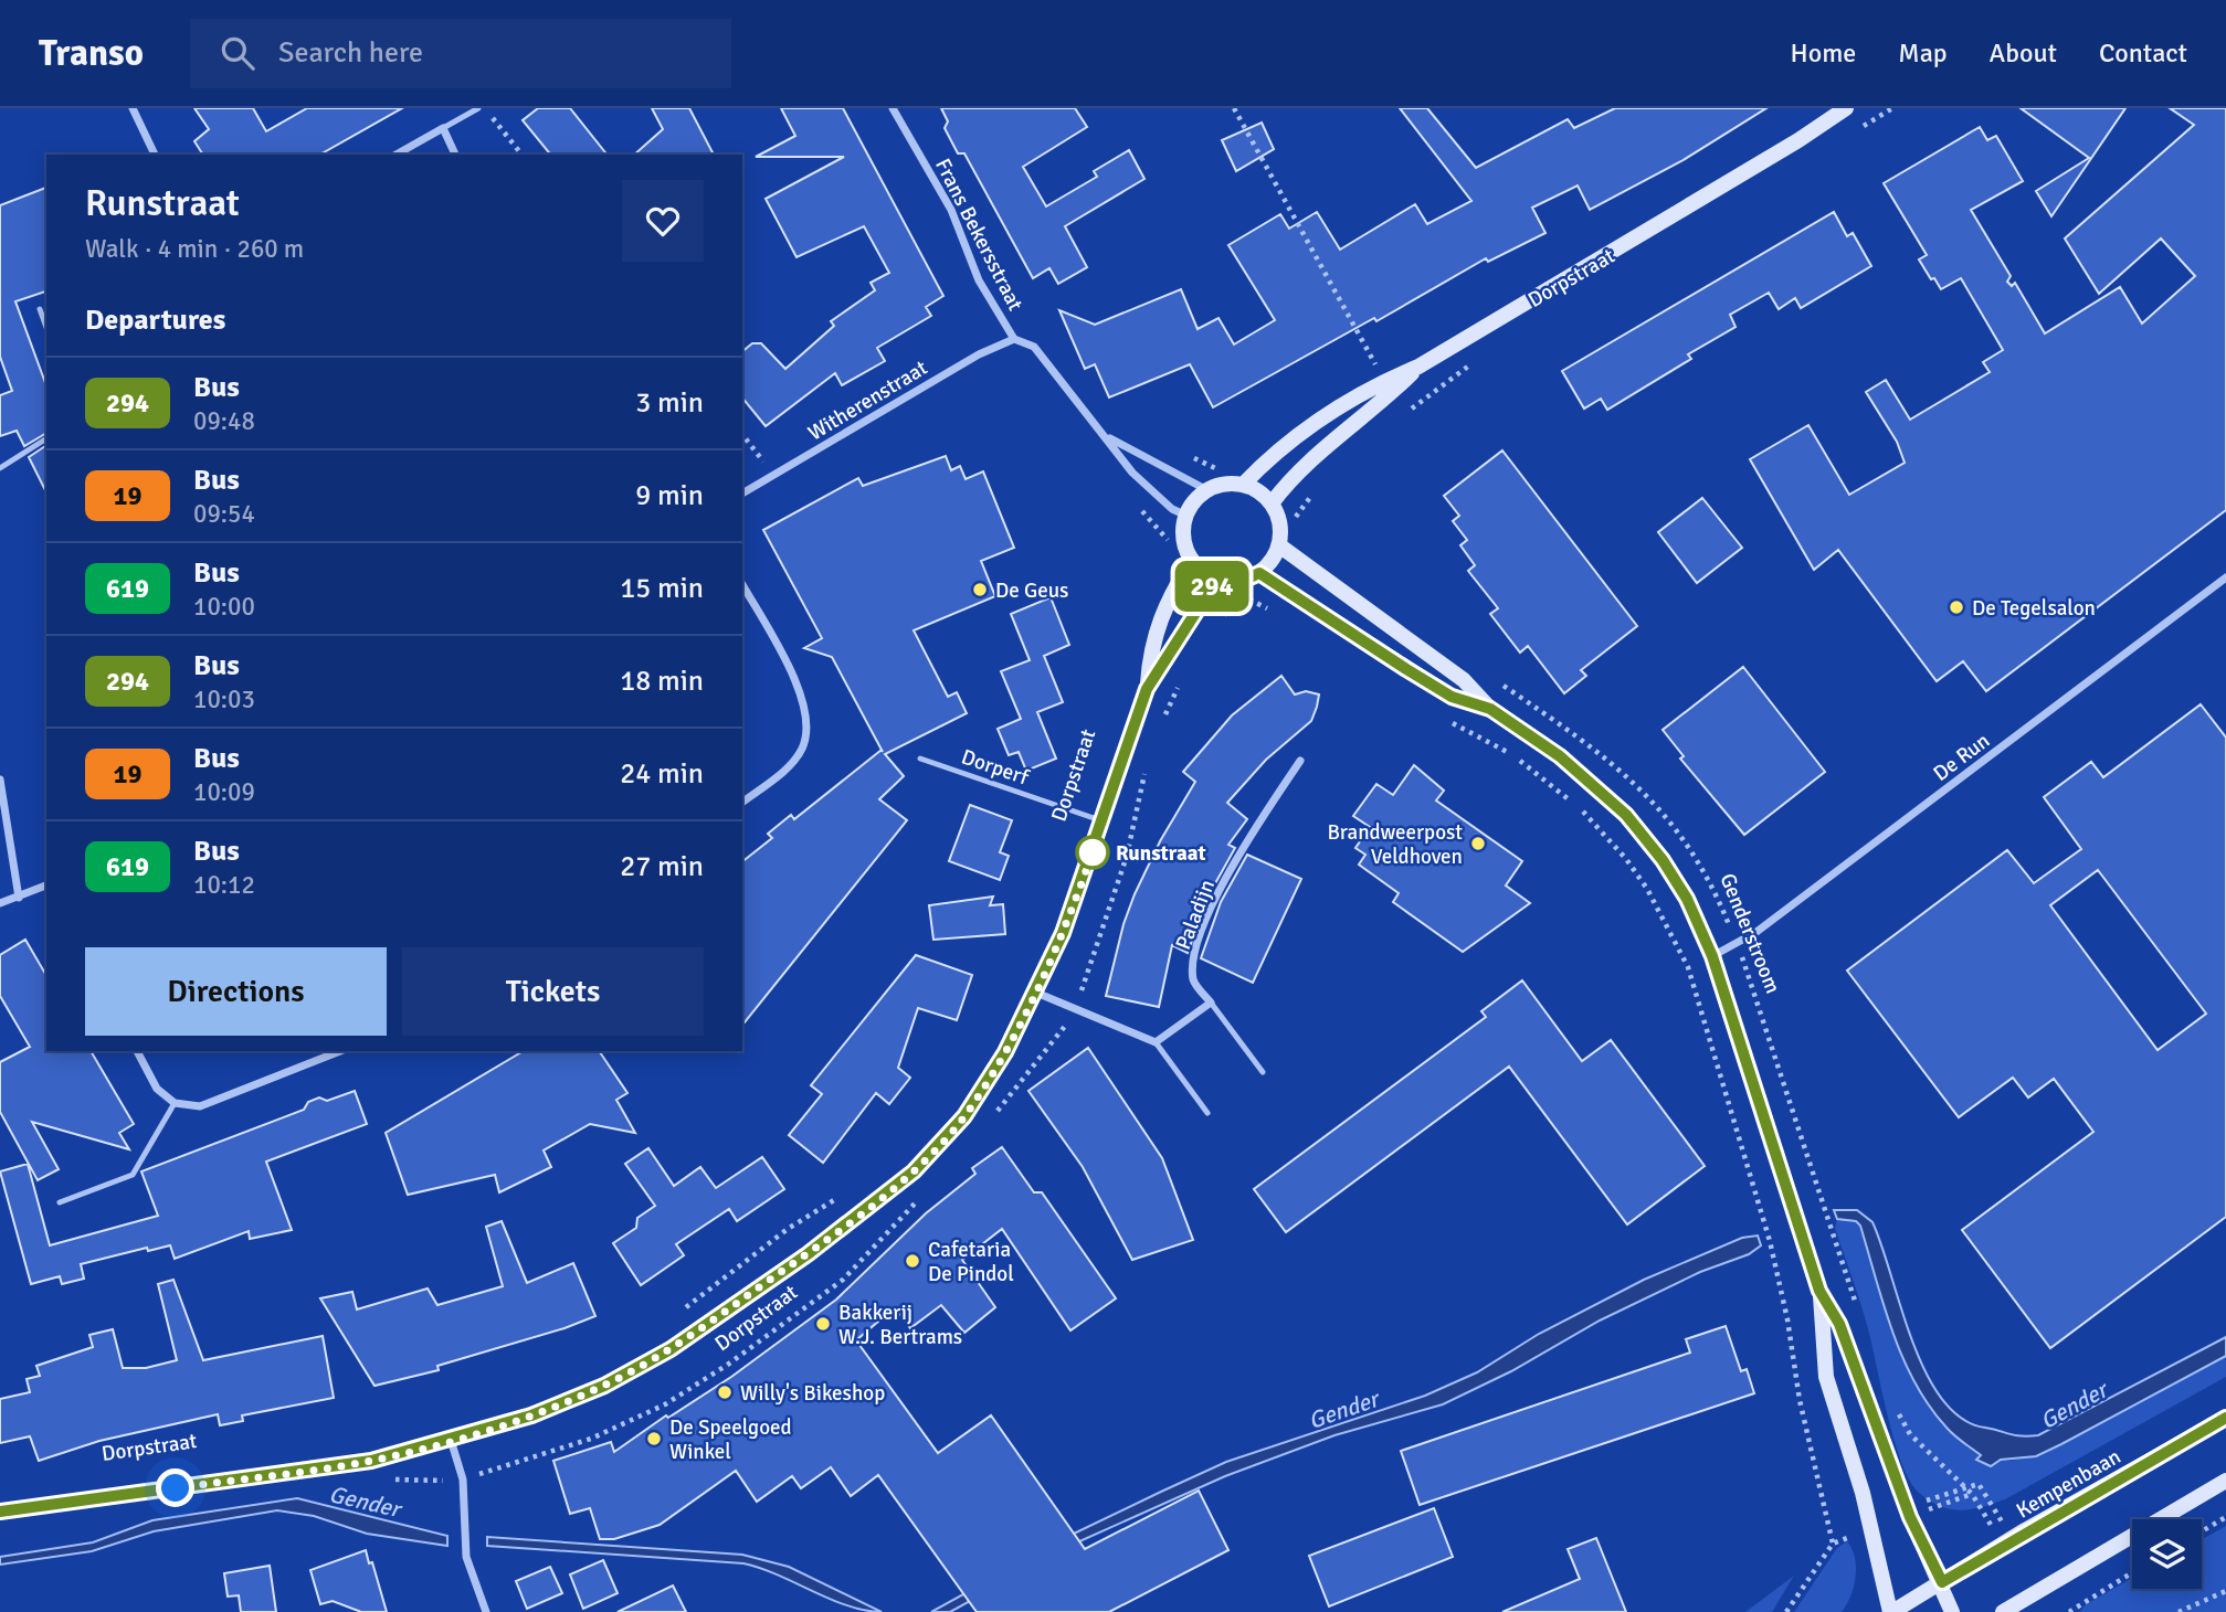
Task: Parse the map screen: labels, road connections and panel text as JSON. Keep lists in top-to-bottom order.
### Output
{
  "streets": {
    "street": [
      "Frans Bekersstraat",
      "Dorpstraat",
      "Witherenstraat",
      "De Run",
      "Paladijn",
      "Genderstroom",
      "Kempenbaan"
    ],
    "lane": ["Dorperf"]
  },
  "crossings": [
    ["Frans Bekersstraat", "Dorpstraat"],
    ["Frans Bekersstraat", "Witherenstraat"],
    ["Frans Bekersstraat", "Genderstroom"],
    ["Dorpstraat", "Dorperf"],
    ["Dorpstraat", "Genderstroom"],
    ["De Run", "Genderstroom"],
    ["Genderstroom", "Kempenbaan"]
  ],
  "water": ["Gender"],
  "places": [
    "De Geus",
    "De Tegelsalon",
    "Brandweerpost Veldhoven",
    "Runstraat",
    "Cafetaria De Pindol",
    "Bakkerij W.J. Bertrams",
    "Willy's Bikeshop",
    "De Speelgoed Winkel"
  ],
  "lines": ["bus line 294"],
  "page": {
    "header": "Transo",
    "search": "Search here",
    "nav": [
      "Home",
      "Map",
      "About",
      "Contact"
    ],
    "on_map": "294",
    "heading": [
      ["Runstraat", "Walk · 4 min · 260 m"],
      "Departures"
    ],
    "list": [
      {
        "mark": "294",
        "name": "Bus",
        "note": "09:48",
        "value": "3 min"
      },
      {
        "mark": "19",
        "name": "Bus",
        "note": "09:54",
        "value": "9 min"
      },
      {
        "mark": "619",
        "name": "Bus",
        "note": "10:00",
        "value": "15 min"
      },
      {
        "mark": "294",
        "name": "Bus",
        "note": "10:03",
        "value": "18 min"
      },
      {
        "mark": "19",
        "name": "Bus",
        "note": "10:09",
        "value": "24 min"
      },
      {
        "mark": "619",
        "name": "Bus",
        "note": "10:12",
        "value": "27 min"
      }
    ],
    "buttons": ["Directions", "Tickets"]
  }
}
